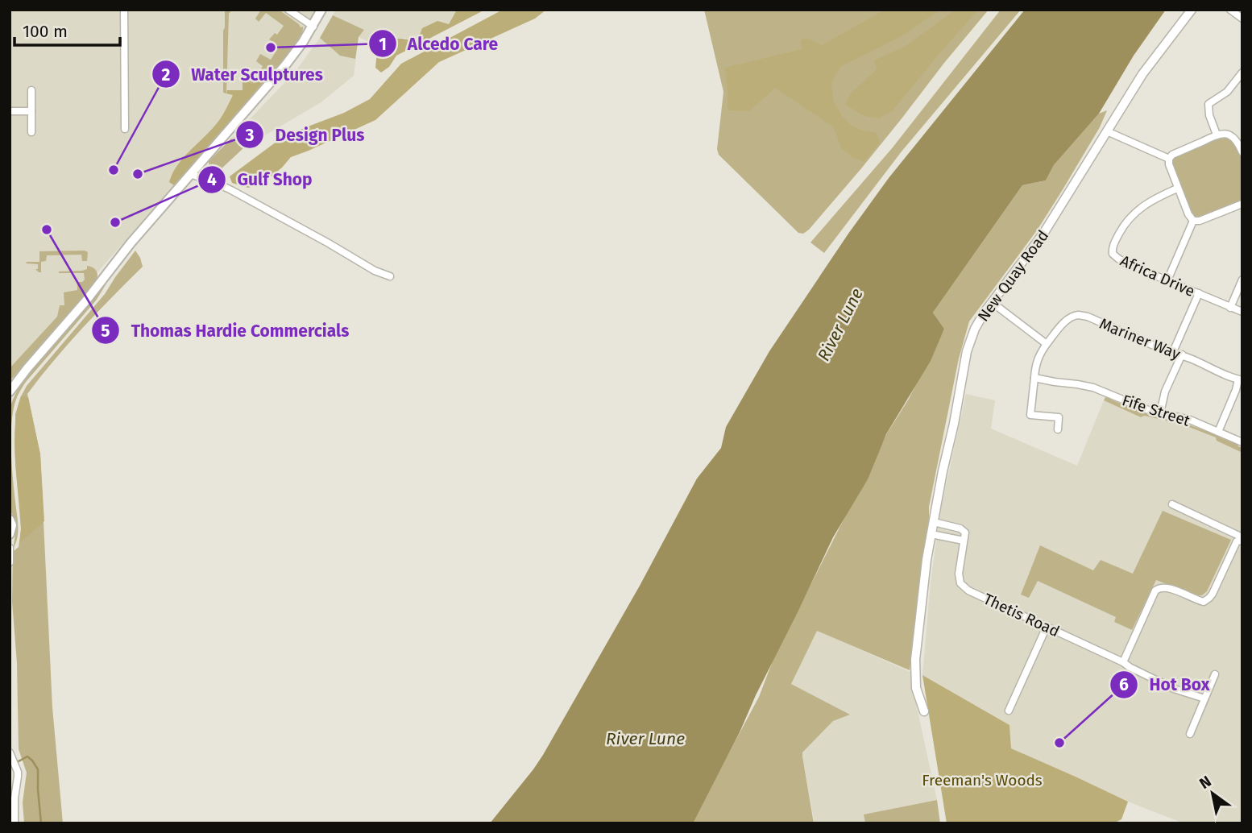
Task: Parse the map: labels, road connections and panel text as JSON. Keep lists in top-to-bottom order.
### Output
{
  "streets": {
    "street": [
      "New Quay Road",
      "Africa Drive",
      "Mariner Way",
      "Fife Street",
      "Thetis Road"
    ]
  },
  "water": ["River Lune"],
  "parks": ["Freeman's Woods"],
  "places": [
    "Alcedo Care",
    "Water Sculptures",
    "Design Plus",
    "Gulf Shop",
    "Thomas Hardie Commercials",
    "Hot Box"
  ],
  "scale_bar": "100 m",
  "north": "top left"
}
